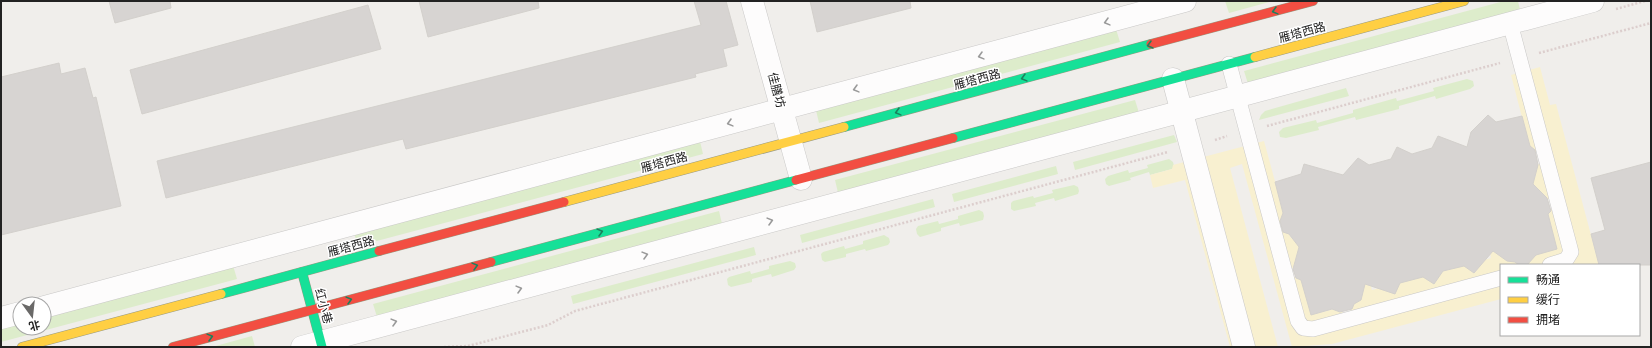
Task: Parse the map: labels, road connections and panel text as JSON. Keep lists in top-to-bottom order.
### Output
{
  "streets": {
    "main road": ["雁塔西路", "红小巷"],
    "street": ["佳膳坊"]
  },
  "crossings": [
    ["雁塔西路", "佳膳坊"],
    ["雁塔西路", "红小巷"]
  ],
  "legend": ["畅通", "缓行", "拥堵"],
  "north": "bottom"
}
